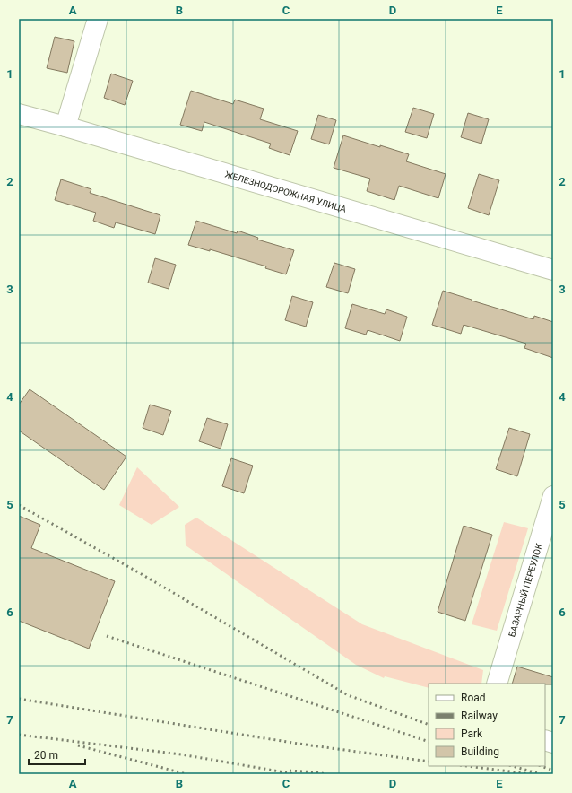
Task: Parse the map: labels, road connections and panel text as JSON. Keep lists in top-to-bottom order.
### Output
{
  "streets": {
    "street": ["ЖЕЛЕЗНОДОРОЖНАЯ УЛИЦА", "БАЗАРНЫЙ ПЕРЕУЛОК"]
  },
  "legend": [
    "Road",
    "Railway",
    "Park",
    "Building"
  ],
  "scale_bar": "20 m",
  "grid": {
    "columns": [
      "A",
      "B",
      "C",
      "D",
      "E"
    ],
    "rows": [
      "1",
      "2",
      "3",
      "4",
      "5",
      "6",
      "7"
    ]
  }
}
